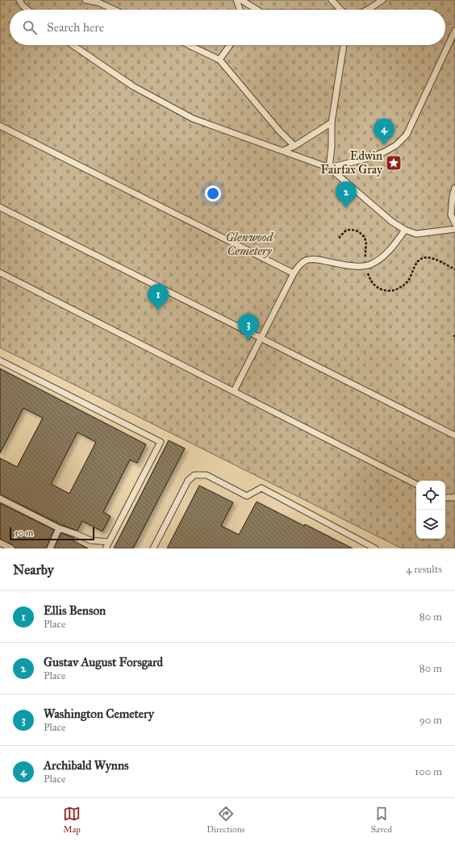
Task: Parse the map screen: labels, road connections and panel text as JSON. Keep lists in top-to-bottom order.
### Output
{
  "parks": ["Glenwood Cemetery"],
  "places": {
    "place": ["Edwin Fairfax Gray"]
  },
  "scale_bar": "50 m",
  "page": {
    "search": "Search here",
    "pins": [
      "4",
      "2",
      "1",
      "3"
    ],
    "scale": "50 m",
    "heading": ["Nearby", "4 results"],
    "list": [
      {
        "mark": "1",
        "name": "Ellis Benson",
        "note": "Place",
        "value": "80 m"
      },
      {
        "mark": "2",
        "name": "Gustav August Forsgard",
        "note": "Place",
        "value": "80 m"
      },
      {
        "mark": "3",
        "name": "Washington Cemetery",
        "note": "Place",
        "value": "90 m"
      },
      {
        "mark": "4",
        "name": "Archibald Wynns",
        "note": "Place",
        "value": "100 m"
      }
    ],
    "nav": ["Map", "Directions", "Saved"]
  }
}
